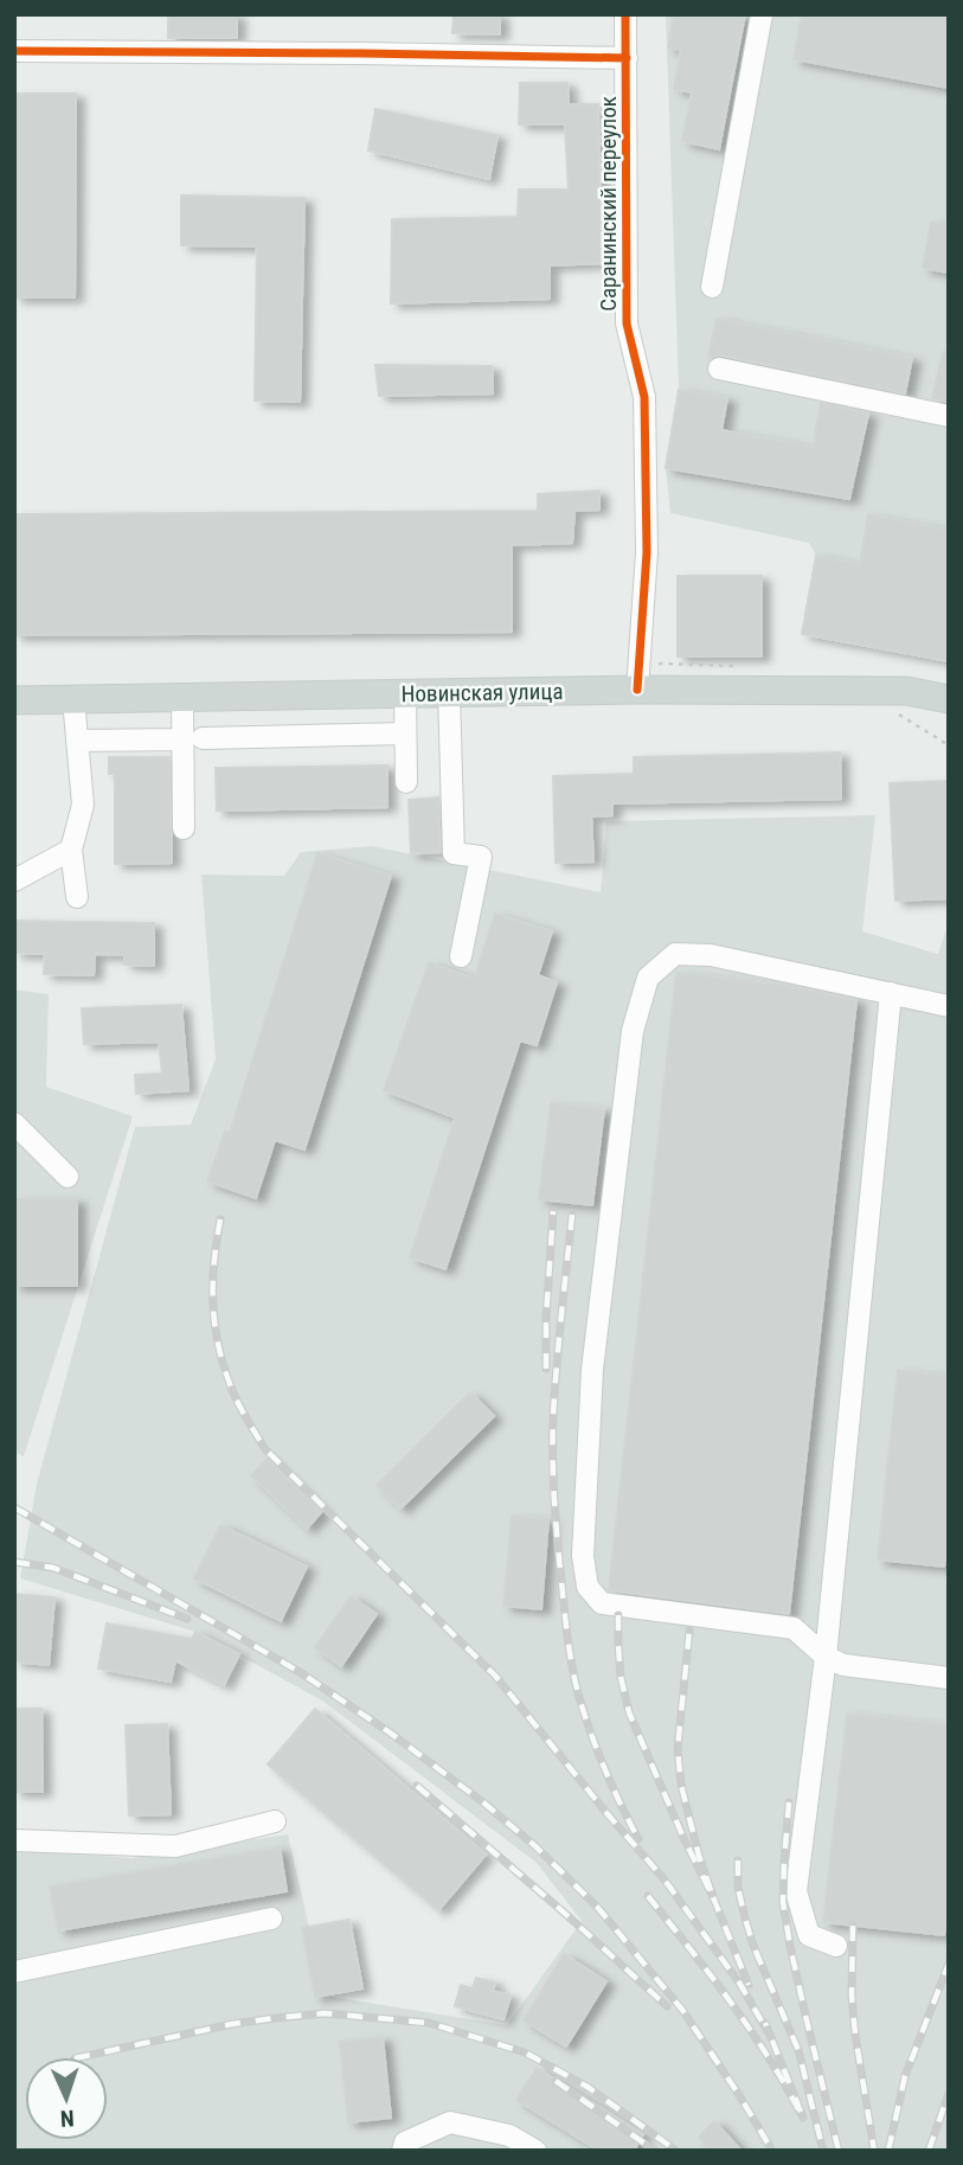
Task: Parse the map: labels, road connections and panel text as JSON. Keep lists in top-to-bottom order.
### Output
{
  "streets": {
    "main road": ["Новинская улица"],
    "street": ["Саранинский переулок"]
  },
  "crossings": [
    ["Саранинский переулок", "Новинская улица"]
  ],
  "north": "bottom"
}
